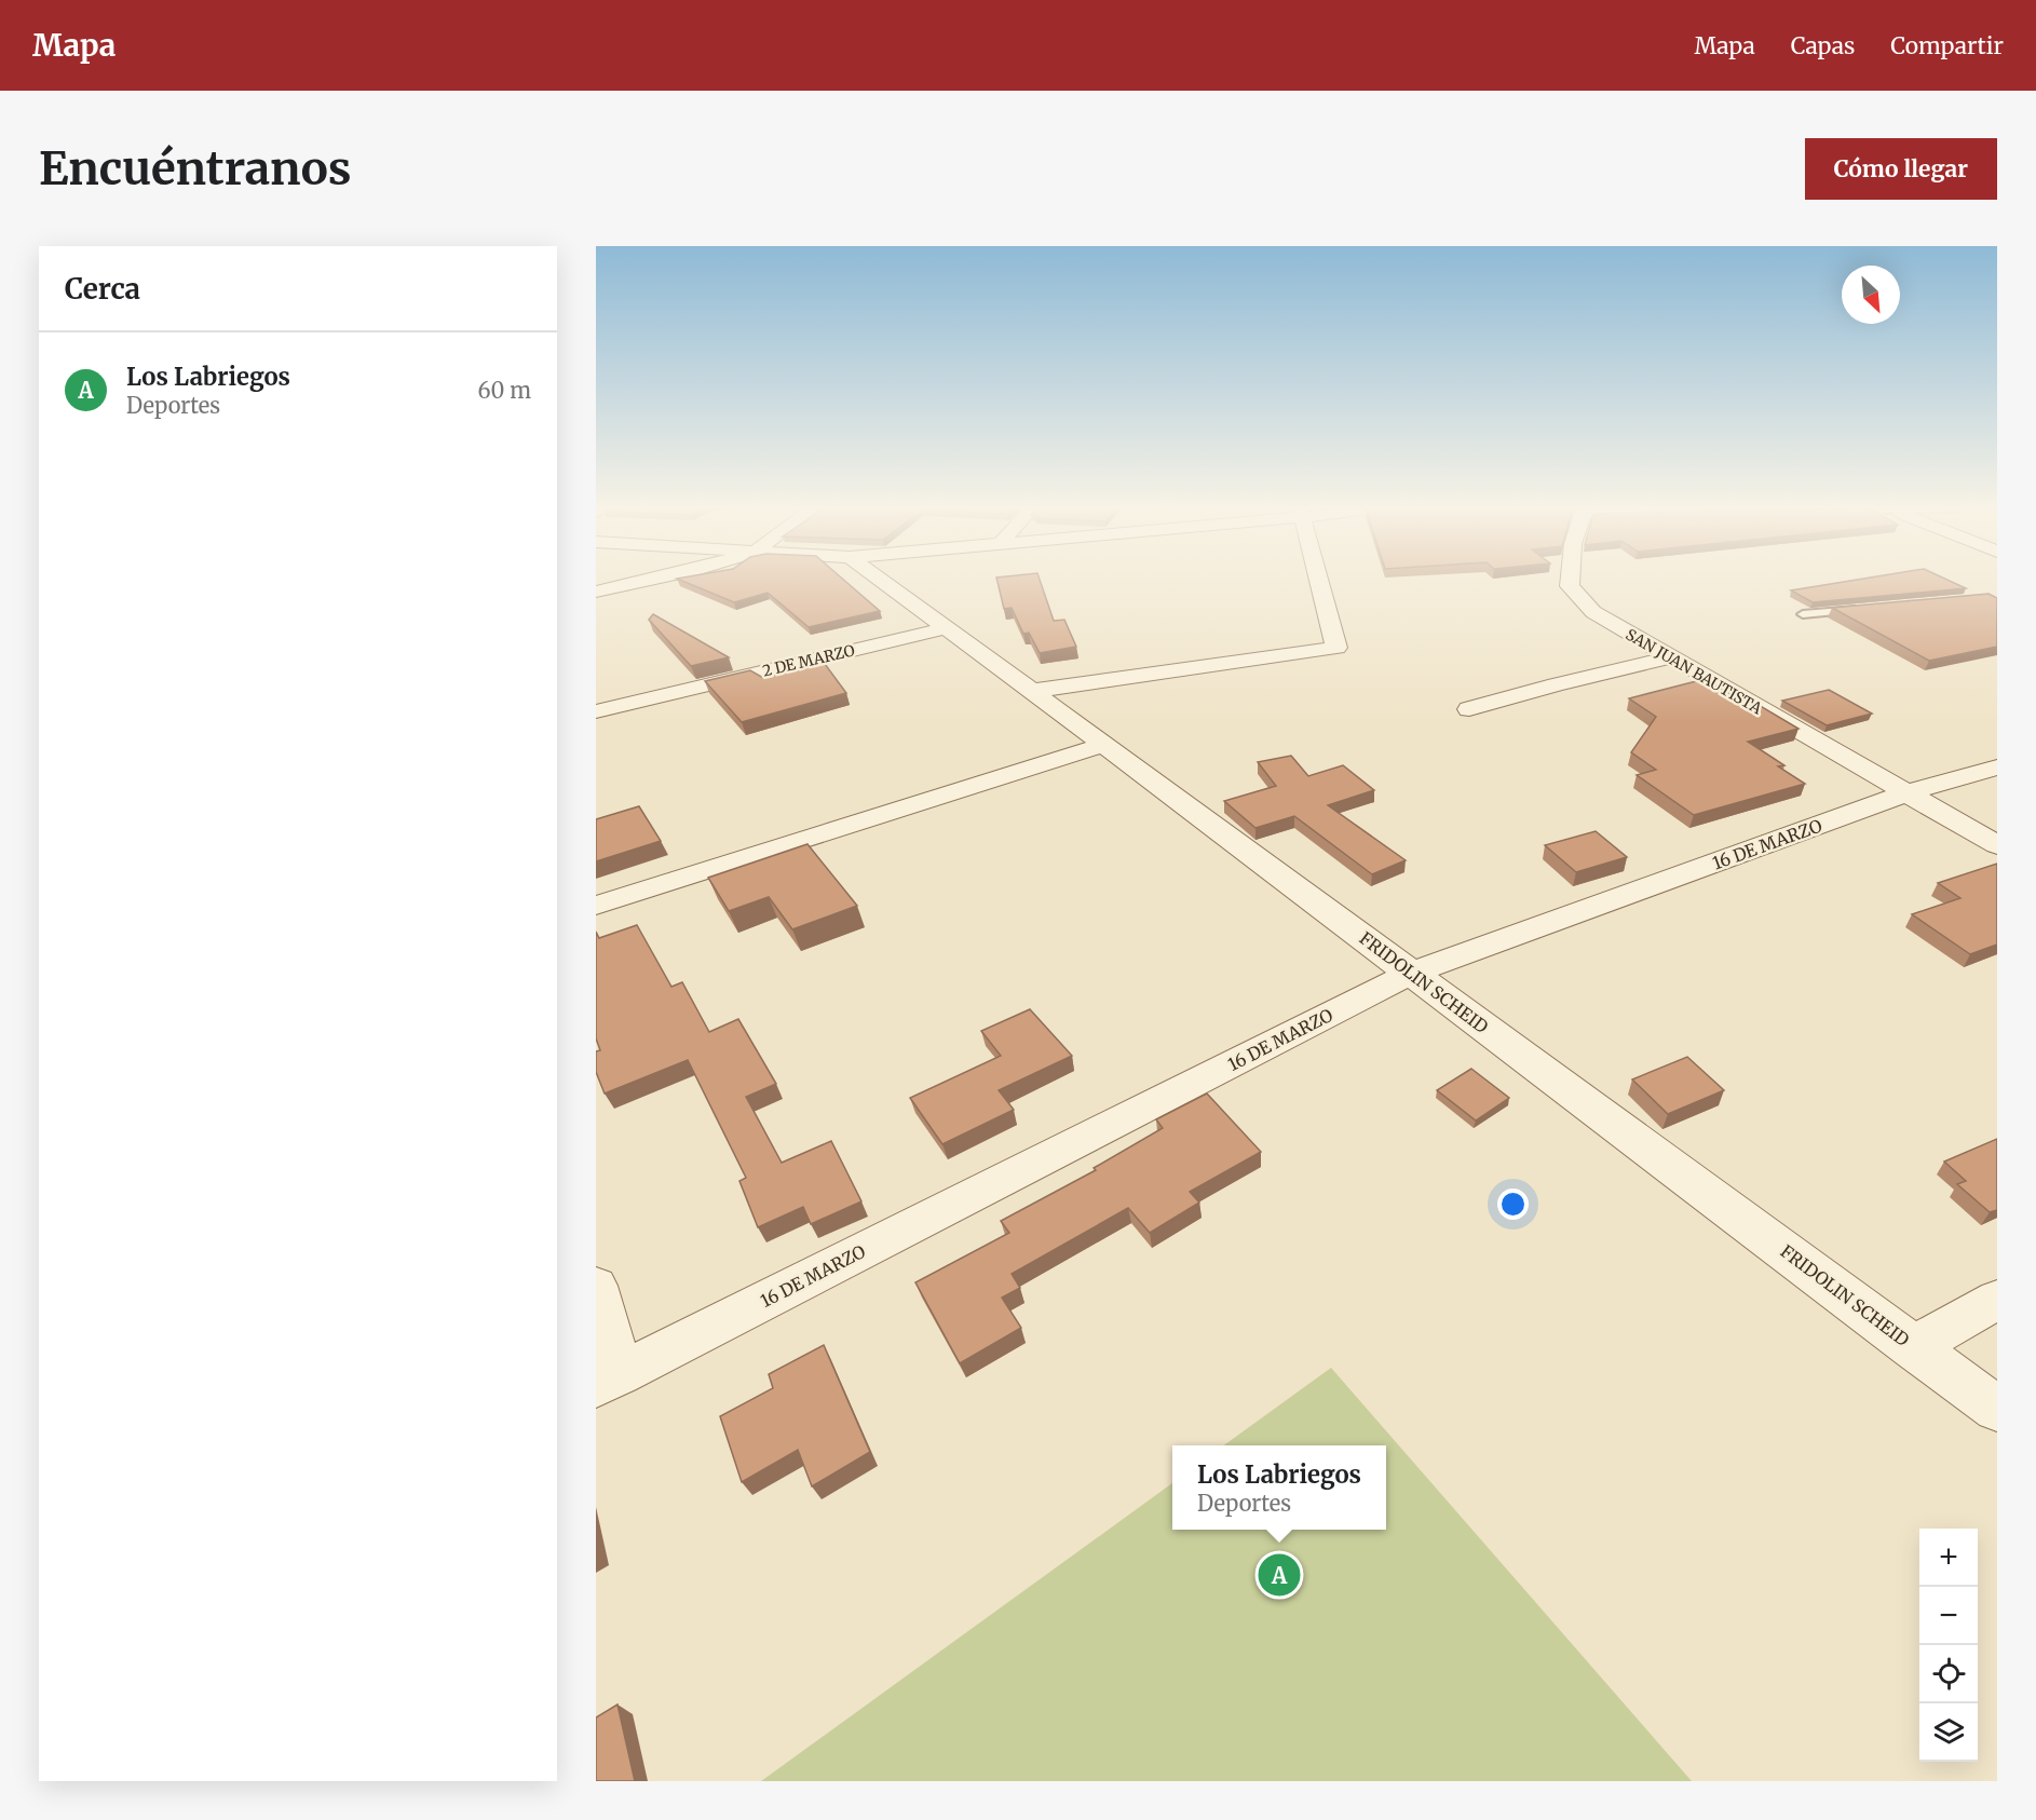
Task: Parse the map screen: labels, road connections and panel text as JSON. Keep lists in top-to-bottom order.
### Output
{
  "streets": {
    "street": [
      "2 DE MARZO",
      "SAN JUAN BAUTISTA",
      "16 DE MARZO",
      "FRIDOLIN SCHEID"
    ]
  },
  "crossings": [
    ["2 DE MARZO", "FRIDOLIN SCHEID"],
    ["SAN JUAN BAUTISTA", "16 DE MARZO"],
    ["16 DE MARZO", "FRIDOLIN SCHEID"]
  ],
  "north": "bottom right",
  "page": {
    "header": "Mapa",
    "nav": ["Mapa", "Capas", "Compartir"],
    "buttons": "Cómo llegar",
    "title": "Encuéntranos",
    "heading": "Cerca",
    "list": [
      {
        "mark": "A",
        "name": "Los Labriegos",
        "note": "Deportes",
        "value": "60 m"
      }
    ],
    "popup": ["Los Labriegos", "Deportes"],
    "map_buttons": ["+", "−"],
    "pins": "A"
  }
}
